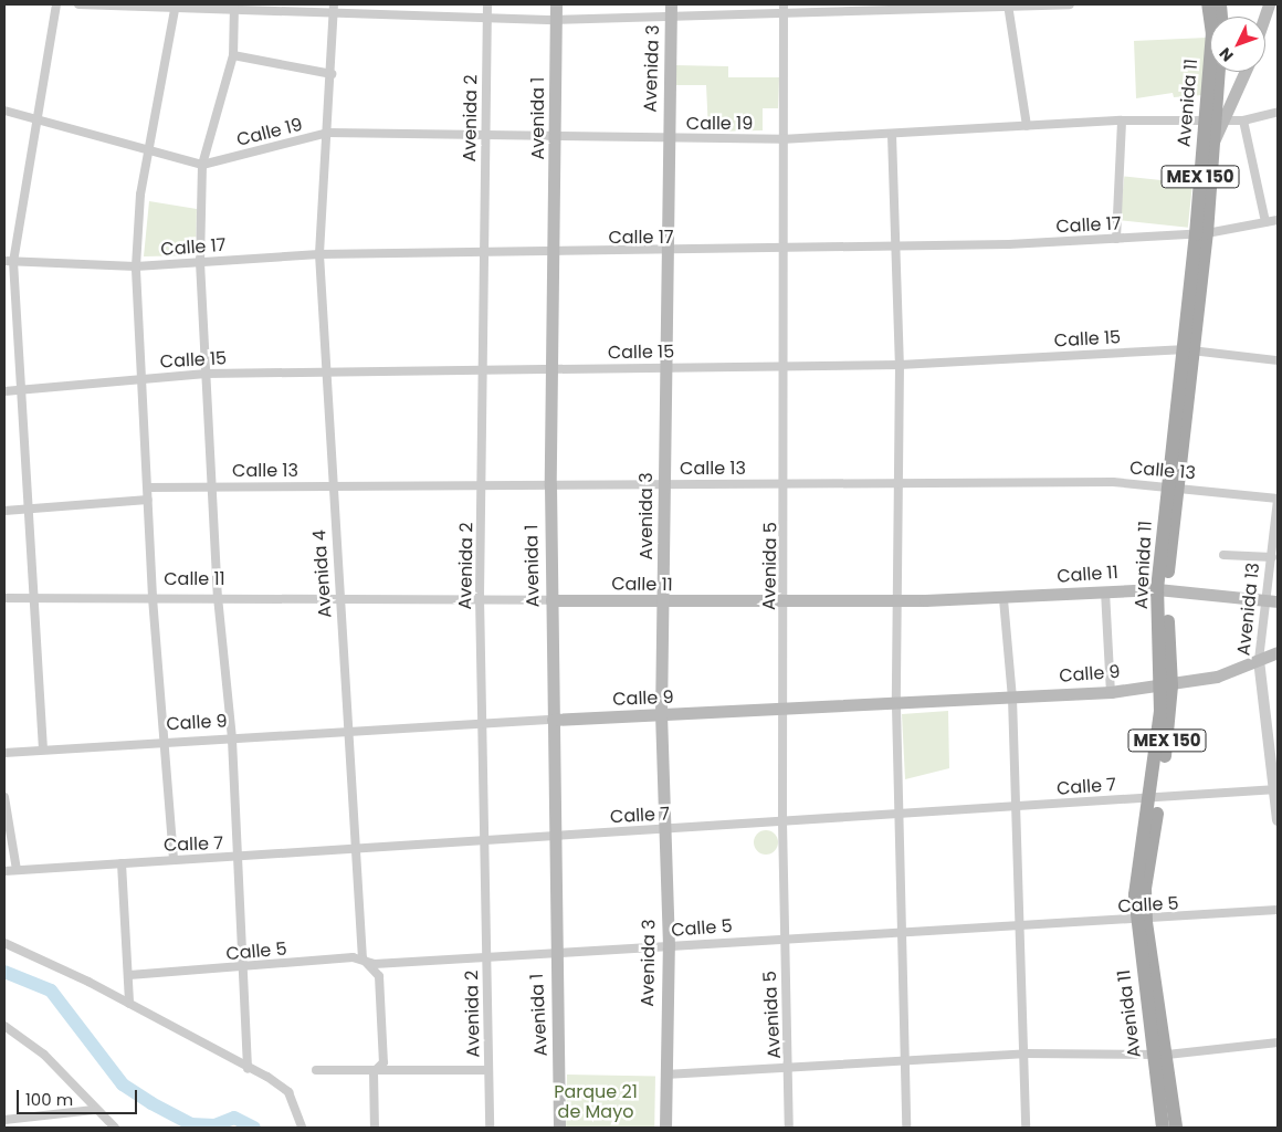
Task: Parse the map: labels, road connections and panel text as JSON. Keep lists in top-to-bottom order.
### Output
{
  "streets": {
    "main road": [
      "Avenida 3",
      "Avenida 11",
      "Avenida 1",
      "MEX 150",
      "Calle 11",
      "Calle 9"
    ],
    "street": [
      "Avenida 2",
      "Calle 19",
      "Calle 17",
      "Calle 15",
      "Calle 13",
      "Avenida 5",
      "Avenida 4",
      "Avenida 13",
      "Calle 7",
      "Calle 5"
    ]
  },
  "crossings": [
    ["Avenida 3", "Calle 19"],
    ["Avenida 3", "Calle 17"],
    ["Avenida 3", "Calle 15"],
    ["Avenida 3", "Calle 13"],
    ["Avenida 3", "Calle 11"],
    ["Avenida 3", "Calle 9"],
    ["Avenida 3", "Calle 7"],
    ["Avenida 3", "Calle 5"],
    ["Avenida 11", "Calle 19"],
    ["Avenida 11", "MEX 150"],
    ["Avenida 11", "Calle 17"],
    ["Avenida 11", "Calle 15"],
    ["Avenida 11", "Calle 13"],
    ["Avenida 11", "Calle 11"],
    ["Avenida 11", "Calle 9"],
    ["Avenida 11", "Calle 7"],
    ["Avenida 11", "Calle 5"],
    ["Avenida 2", "Calle 19"],
    ["Avenida 2", "Calle 17"],
    ["Avenida 2", "Calle 15"],
    ["Avenida 2", "Calle 13"],
    ["Avenida 2", "Calle 11"],
    ["Avenida 2", "Calle 9"],
    ["Avenida 2", "Calle 7"],
    ["Avenida 2", "Calle 5"],
    ["Avenida 1", "Calle 19"],
    ["Avenida 1", "Calle 17"],
    ["Avenida 1", "Calle 15"],
    ["Avenida 1", "Calle 13"],
    ["Avenida 1", "Calle 11"],
    ["Avenida 1", "Calle 9"],
    ["Avenida 1", "Calle 7"],
    ["Avenida 1", "Calle 5"],
    ["Calle 19", "MEX 150"],
    ["Calle 19", "Avenida 5"],
    ["Calle 19", "Avenida 4"],
    ["Calle 17", "Avenida 5"],
    ["Calle 17", "Avenida 4"],
    ["Calle 15", "Avenida 5"],
    ["Calle 15", "Avenida 4"],
    ["Calle 13", "Avenida 5"],
    ["Calle 13", "Avenida 4"],
    ["Calle 13", "Avenida 13"],
    ["Avenida 5", "Calle 11"],
    ["Avenida 5", "Calle 9"],
    ["Avenida 5", "Calle 7"],
    ["Avenida 5", "Calle 5"],
    ["Avenida 4", "Calle 11"],
    ["Avenida 4", "Calle 9"],
    ["Avenida 4", "Calle 7"],
    ["Avenida 4", "Calle 5"],
    ["Calle 11", "Avenida 13"],
    ["Avenida 13", "Calle 9"],
    ["Avenida 13", "Calle 7"]
  ],
  "parks": ["Parque 21 de Mayo"],
  "scale_bar": "100 m",
  "north": "bottom left"
}
